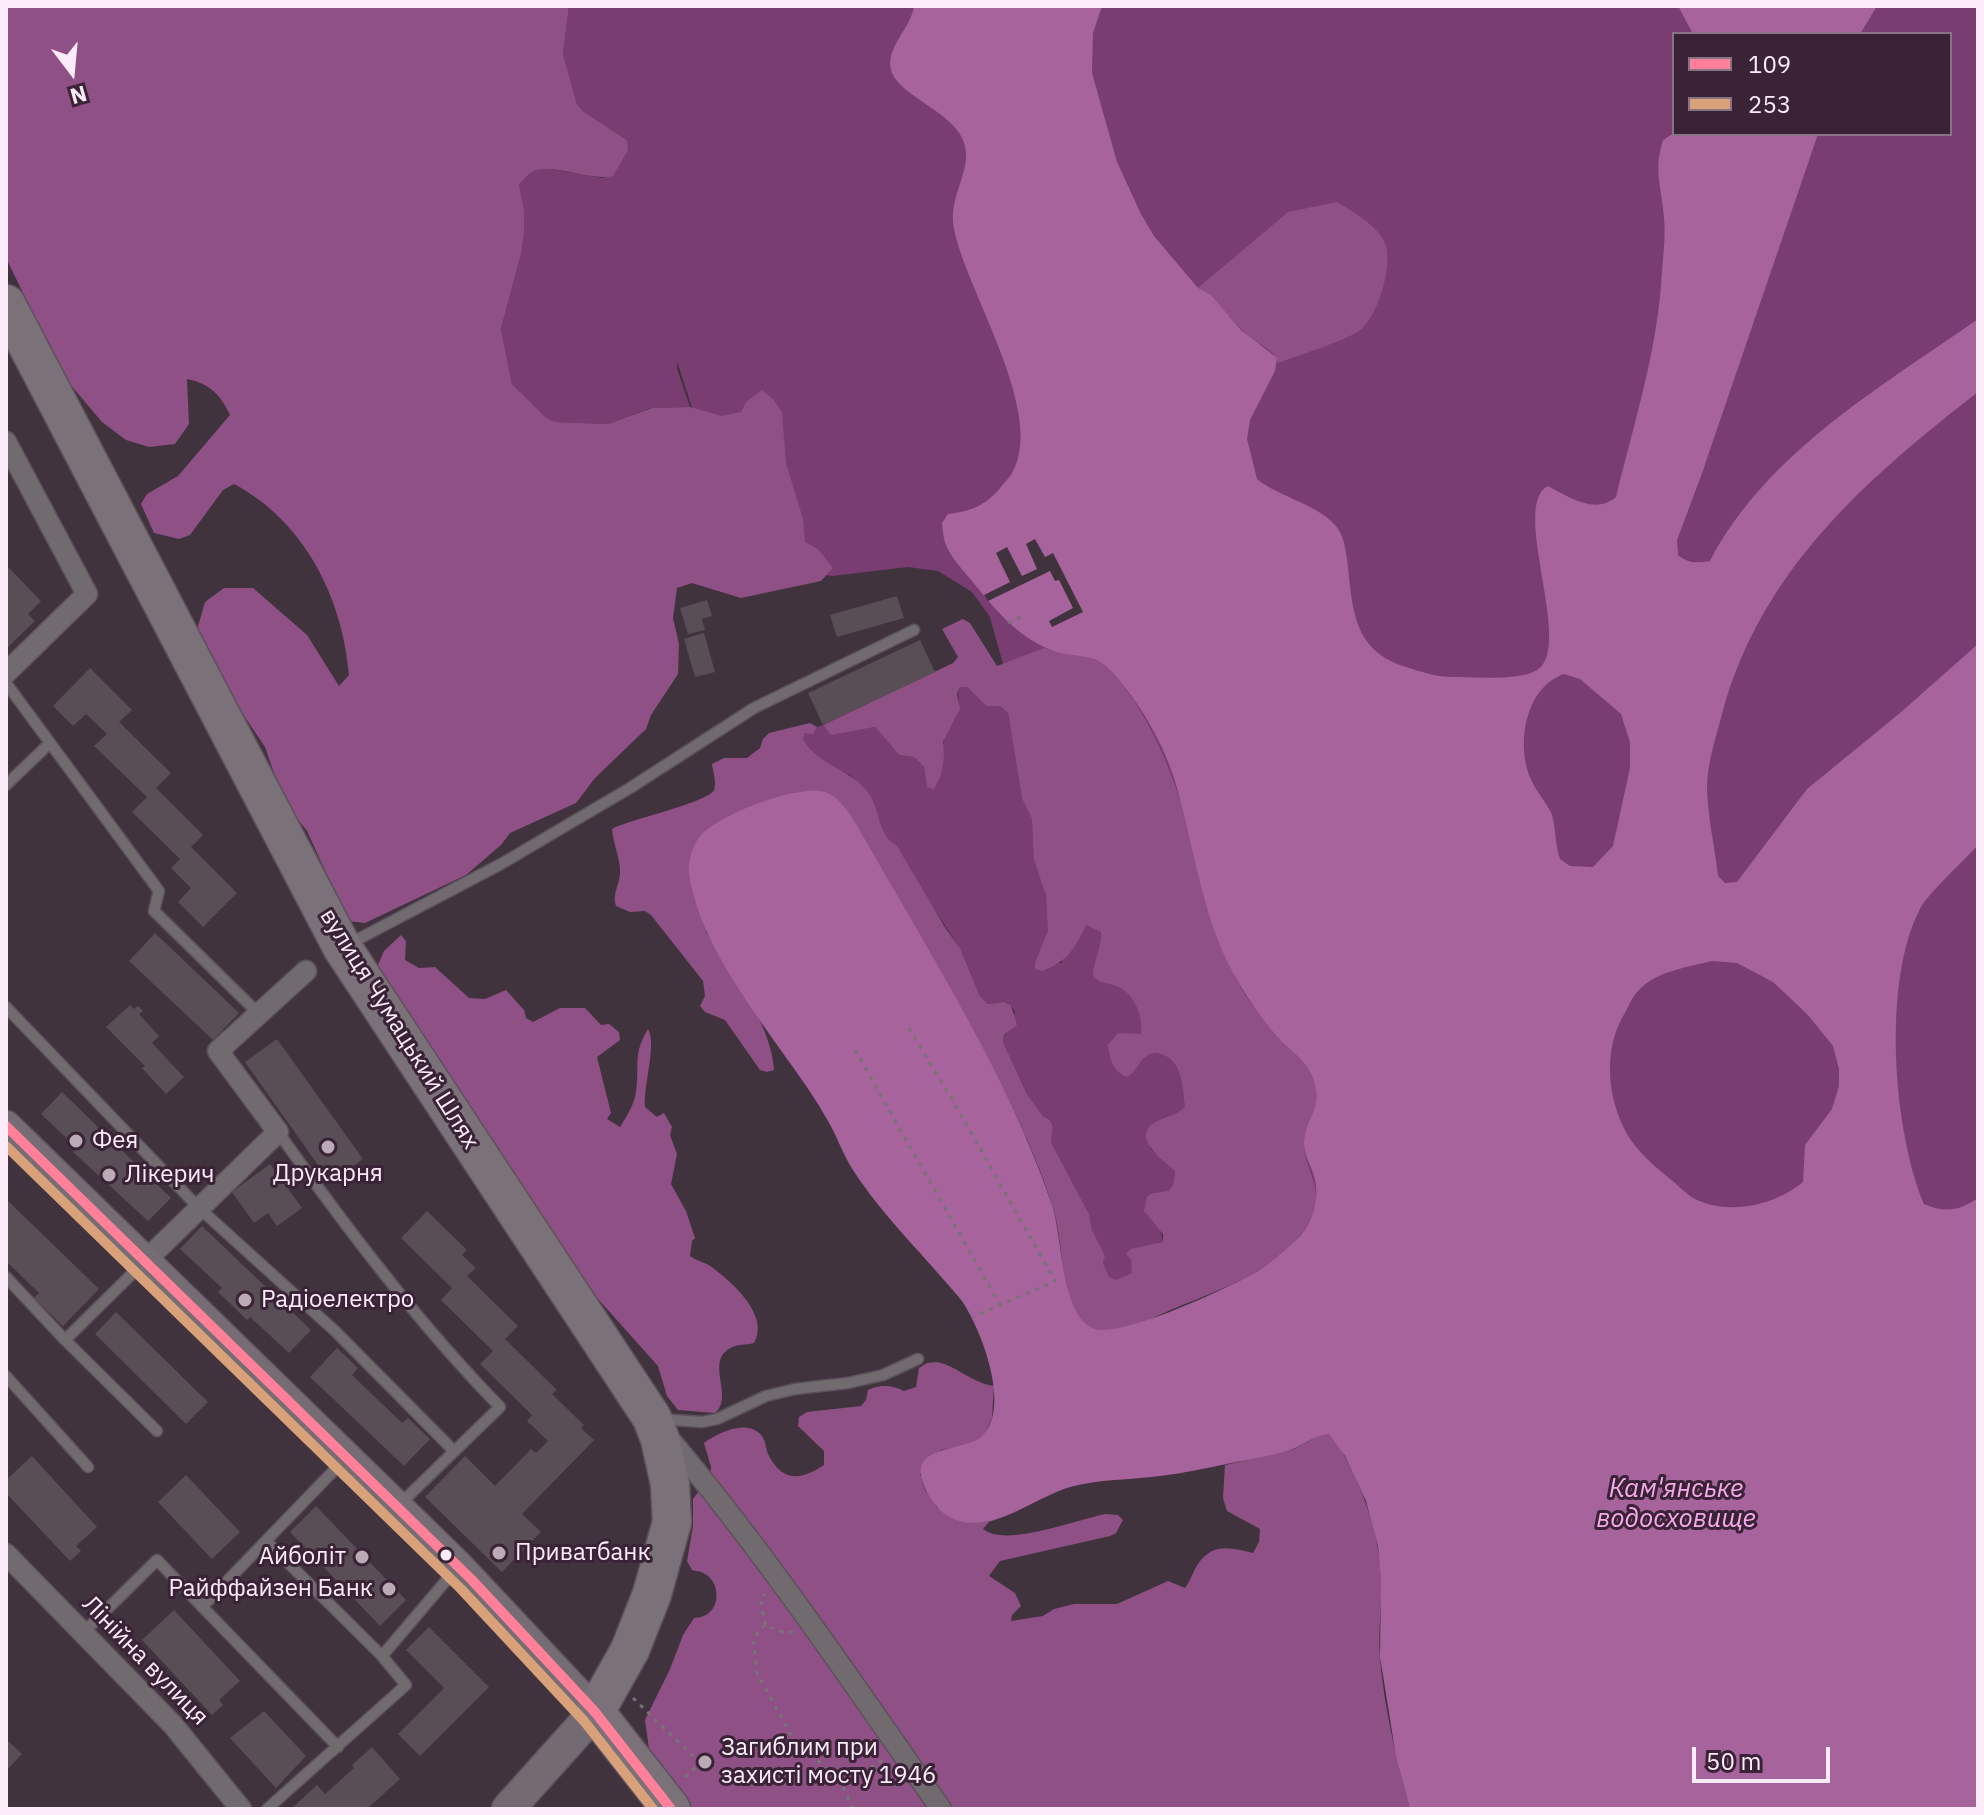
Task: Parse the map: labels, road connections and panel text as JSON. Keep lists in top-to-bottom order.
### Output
{
  "streets": {
    "highway": ["вулиця Чумацький Шлях"],
    "street": ["Лінійна вулиця"]
  },
  "water": ["Кам'янське водосховище"],
  "places": [
    "Фея",
    "Друкарня",
    "Лікерич",
    "Радіоелектро",
    "Приватбанк",
    "Айболіт",
    "Райффайзен Банк",
    "Загиблим при захисті мосту 1946"
  ],
  "lines": ["transit line 109", "transit line 253"],
  "legend": ["109", "253"],
  "scale_bar": "50 m",
  "north": "bottom"
}
